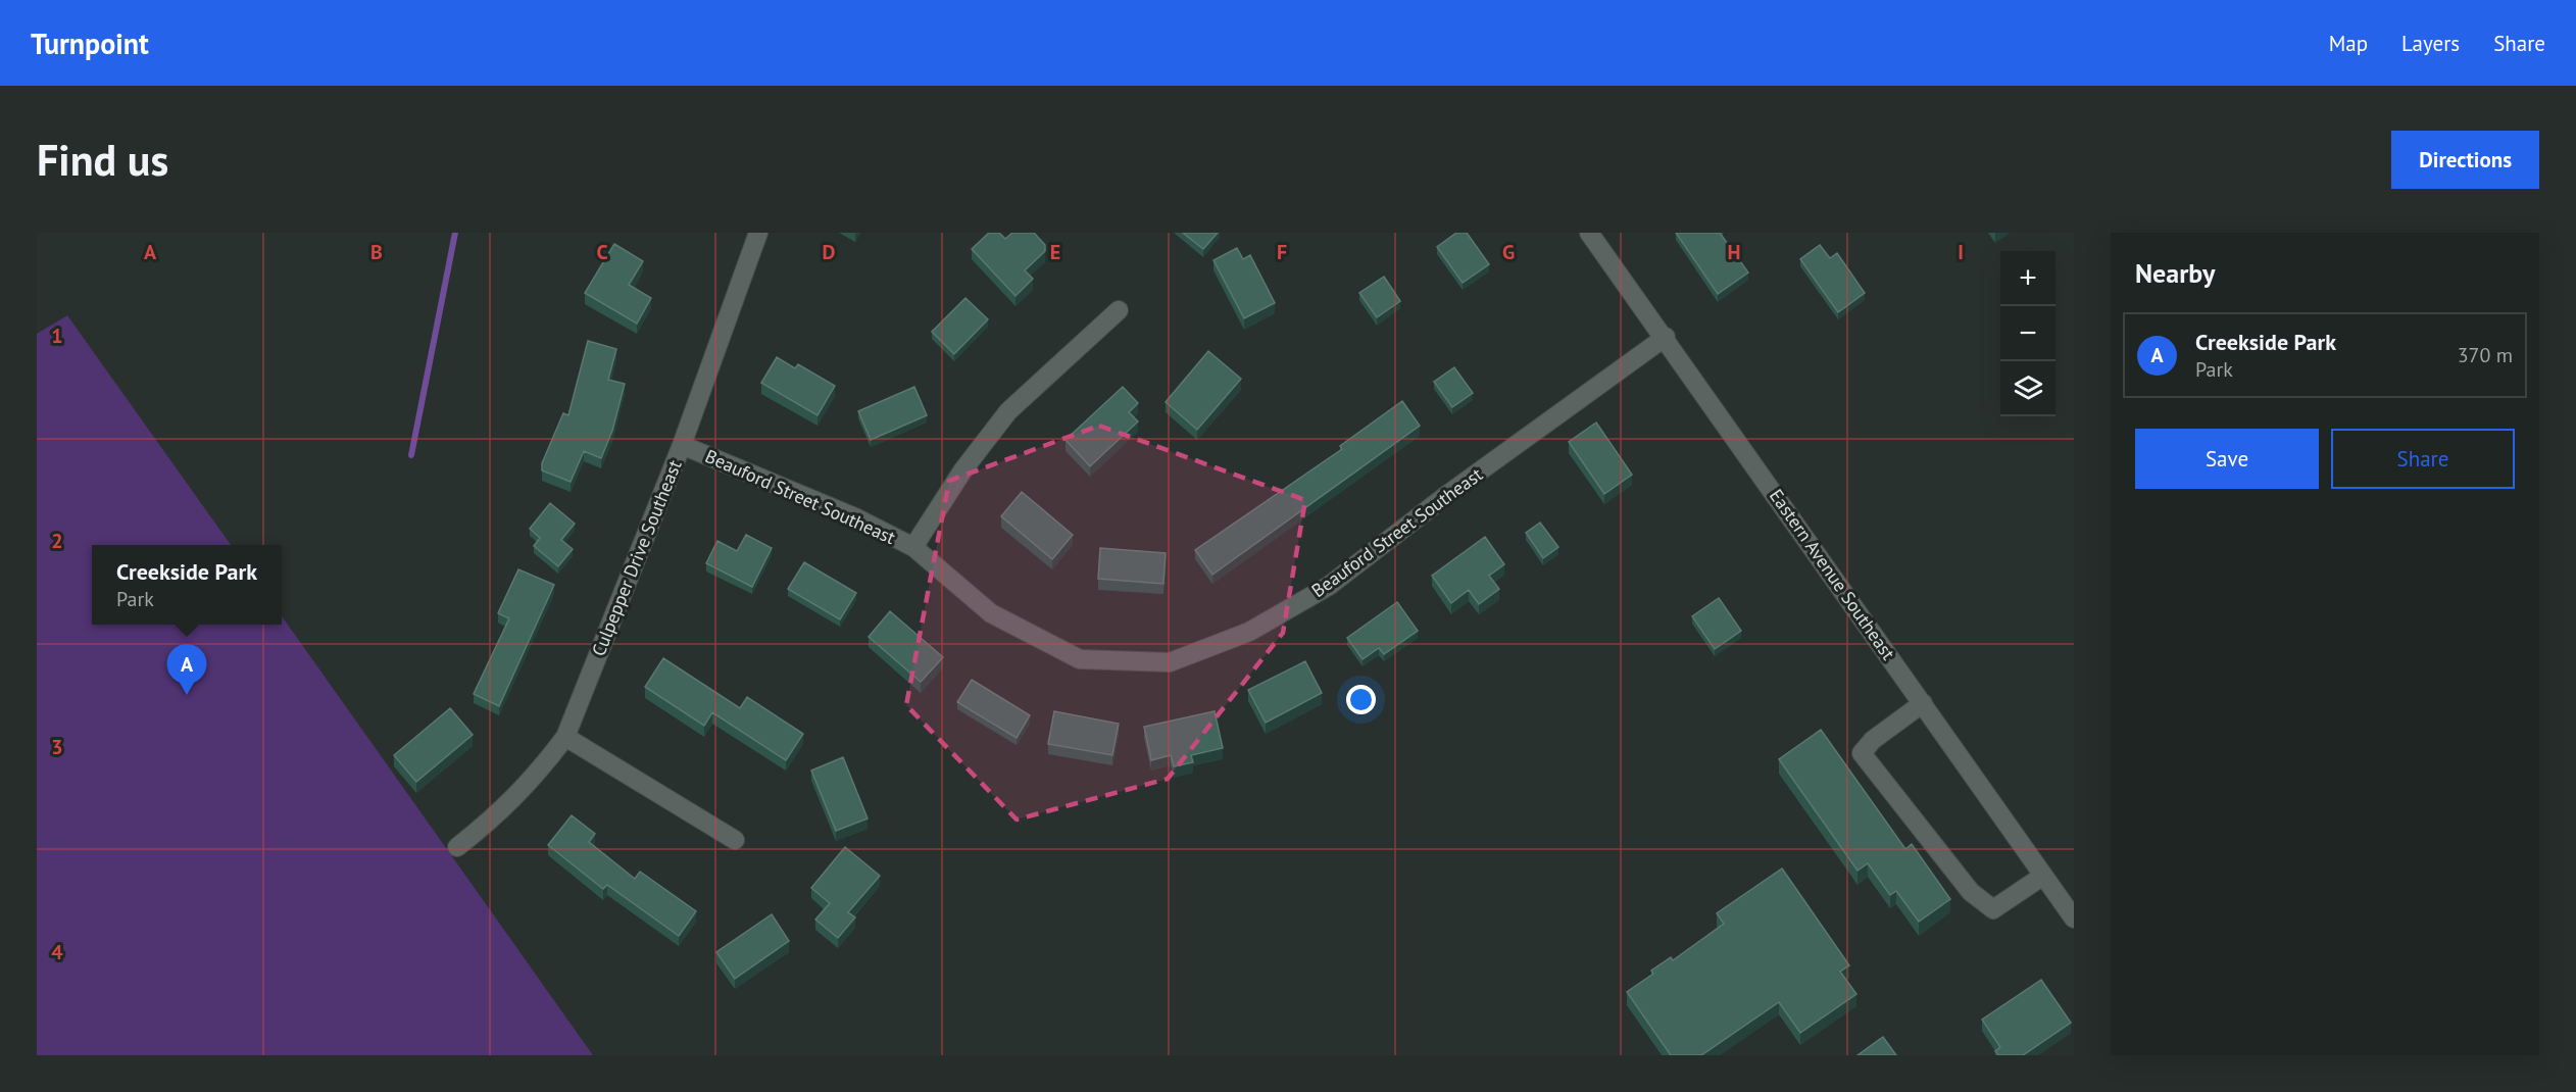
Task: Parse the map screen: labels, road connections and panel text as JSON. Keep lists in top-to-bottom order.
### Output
{
  "streets": {
    "street": ["Beauford Street Southeast", "Culpepper Drive Southeast", "Eastern Avenue Southeast"]
  },
  "crossings": [
    ["Beauford Street Southeast", "Culpepper Drive Southeast"],
    ["Beauford Street Southeast", "Eastern Avenue Southeast"]
  ],
  "page": {
    "header": "Turnpoint",
    "nav": ["Map", "Layers", "Share"],
    "buttons": [
      "Directions",
      ["Save", "Share"]
    ],
    "title": "Find us",
    "heading": "Nearby",
    "map_buttons": ["+", "−"],
    "list": [
      {
        "mark": "A",
        "name": "Creekside Park",
        "note": "Park",
        "value": "370 m"
      }
    ],
    "popup": ["Creekside Park", "Park"],
    "pins": "A"
  },
  "grid": {
    "columns": [
      "A",
      "B",
      "C",
      "D",
      "E",
      "F",
      "G",
      "H",
      "I"
    ],
    "rows": [
      "1",
      "2",
      "3",
      "4"
    ]
  }
}
